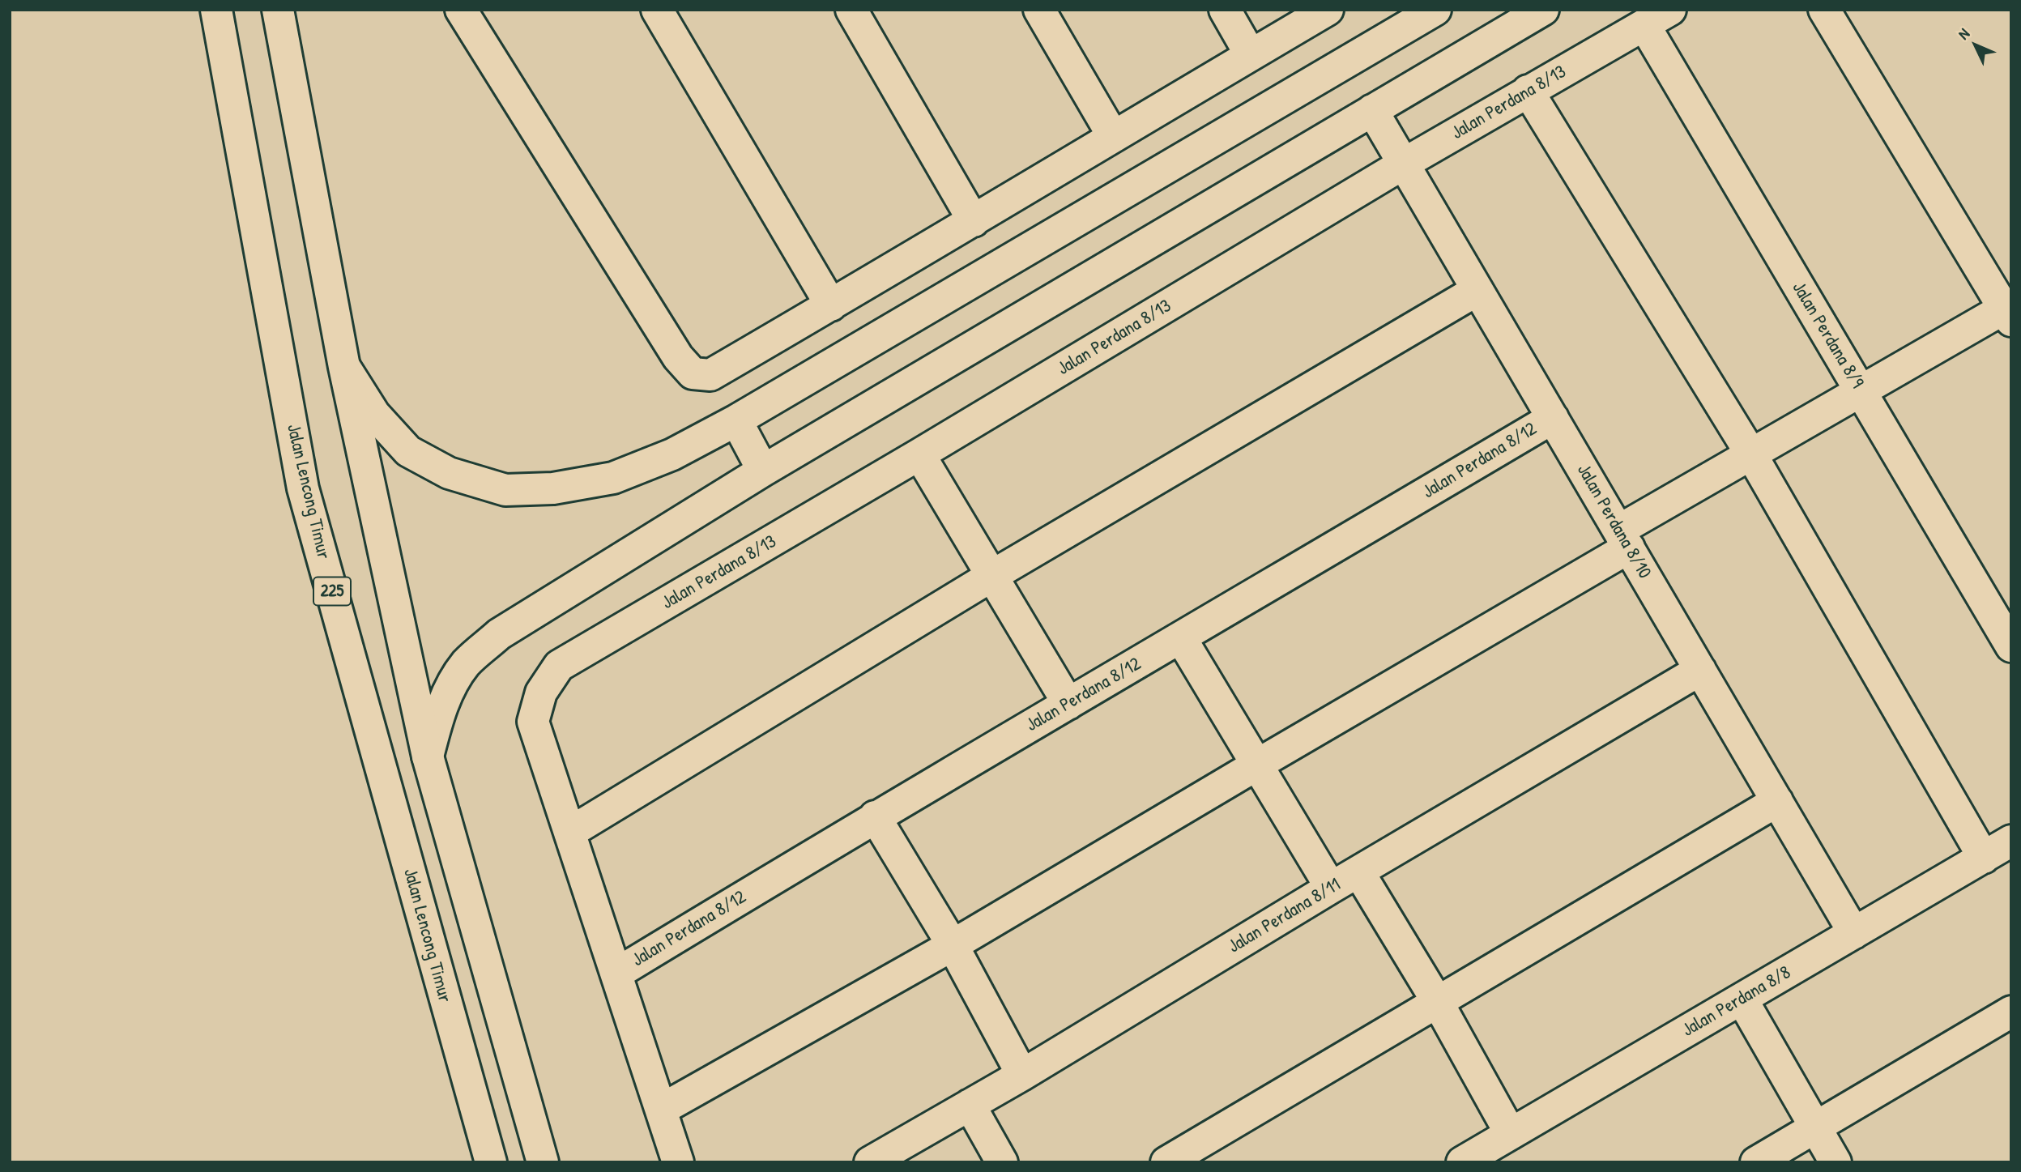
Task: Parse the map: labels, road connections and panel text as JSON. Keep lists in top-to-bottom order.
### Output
{
  "streets": {
    "main road": [
      "Jalan Perdana 8/13",
      "Jalan Perdana 8/9",
      "Jalan Perdana 8/12",
      "Jalan Lencong Timur",
      "Jalan Perdana 8/10",
      "225",
      "Jalan Perdana 8/11",
      "Jalan Perdana 8/8"
    ]
  },
  "crossings": [
    ["Jalan Perdana 8/13", "Jalan Perdana 8/9"],
    ["Jalan Perdana 8/13", "Jalan Perdana 8/10"],
    ["Jalan Perdana 8/12", "Jalan Perdana 8/10"],
    ["Jalan Perdana 8/10", "Jalan Perdana 8/11"],
    ["Jalan Perdana 8/10", "Jalan Perdana 8/8"]
  ],
  "north": "top left"
}
